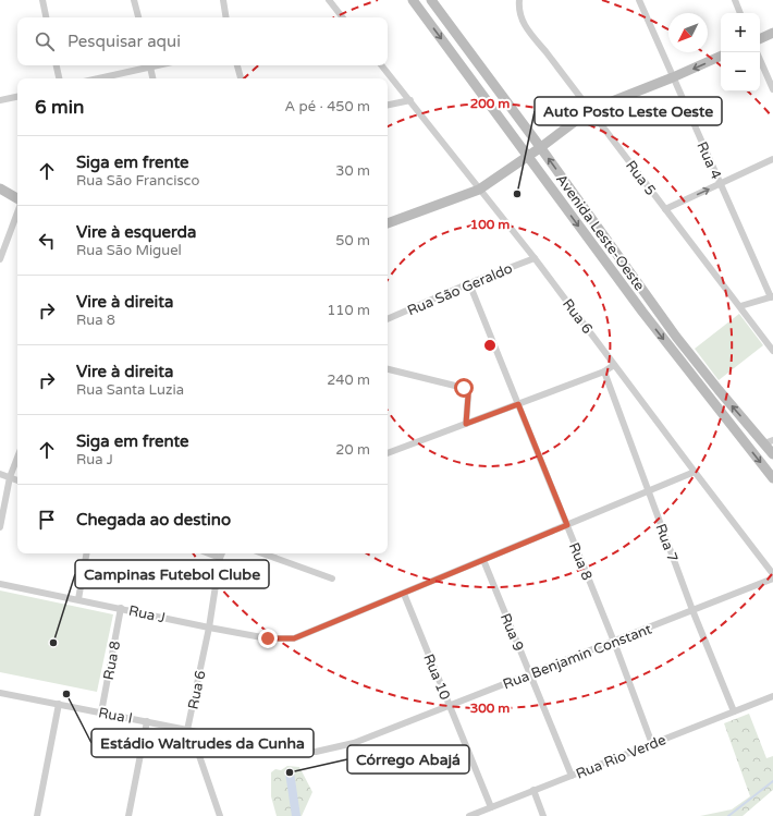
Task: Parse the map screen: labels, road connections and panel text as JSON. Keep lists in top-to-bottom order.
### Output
{
  "streets": {
    "main road": ["Avenida Leste-Oeste"],
    "street": [
      "Rua 4",
      "Rua 5",
      "Rua São Geraldo",
      "Rua 6",
      "Rua 7",
      "Rua 8",
      "Rua J",
      "Rua 9",
      "Rua Benjamin Constant",
      "Rua 10",
      "Rua l",
      "Rua Rio Verde"
    ]
  },
  "crossings": [
    ["Rua São Geraldo", "Rua 6"],
    ["Rua São Geraldo", "Rua 8"],
    ["Rua 6", "Rua J"],
    ["Rua 6", "Rua l"],
    ["Rua 7", "Rua Benjamin Constant"],
    ["Rua 7", "Rua Rio Verde"],
    ["Rua 8", "Rua J"],
    ["Rua 8", "Rua Benjamin Constant"],
    ["Rua 8", "Rua l"],
    ["Rua 8", "Rua Rio Verde"],
    ["Rua J", "Rua 10"],
    ["Rua 9", "Rua Benjamin Constant"],
    ["Rua 9", "Rua Rio Verde"],
    ["Rua Benjamin Constant", "Rua 10"],
    ["Rua Benjamin Constant", "Rua l"],
    ["Rua 10", "Rua Rio Verde"]
  ],
  "places": [
    "Auto Posto Leste Oeste",
    "Campinas Futebol Clube",
    "Estádio Waltrudes da Cunha",
    "Córrego Abajá"
  ],
  "north": "bottom left",
  "page": {
    "map_buttons": ["+", "−"],
    "search": "Pesquisar aqui",
    "heading": ["6 min", "A pé · 450 m"],
    "list": [
      ["Siga em frente", "Rua São Francisco", "30 m"],
      ["Vire à esquerda", "Rua São Miguel", "50 m"],
      ["Vire à direita", "Rua 8", "110 m"],
      ["Vire à direita", "Rua Santa Luzia", "240 m"],
      ["Siga em frente", "Rua J", "20 m"],
      "Chegada ao destino"
    ]
  },
  "rings": ["200 m", "100 m", "300 m"]
}
